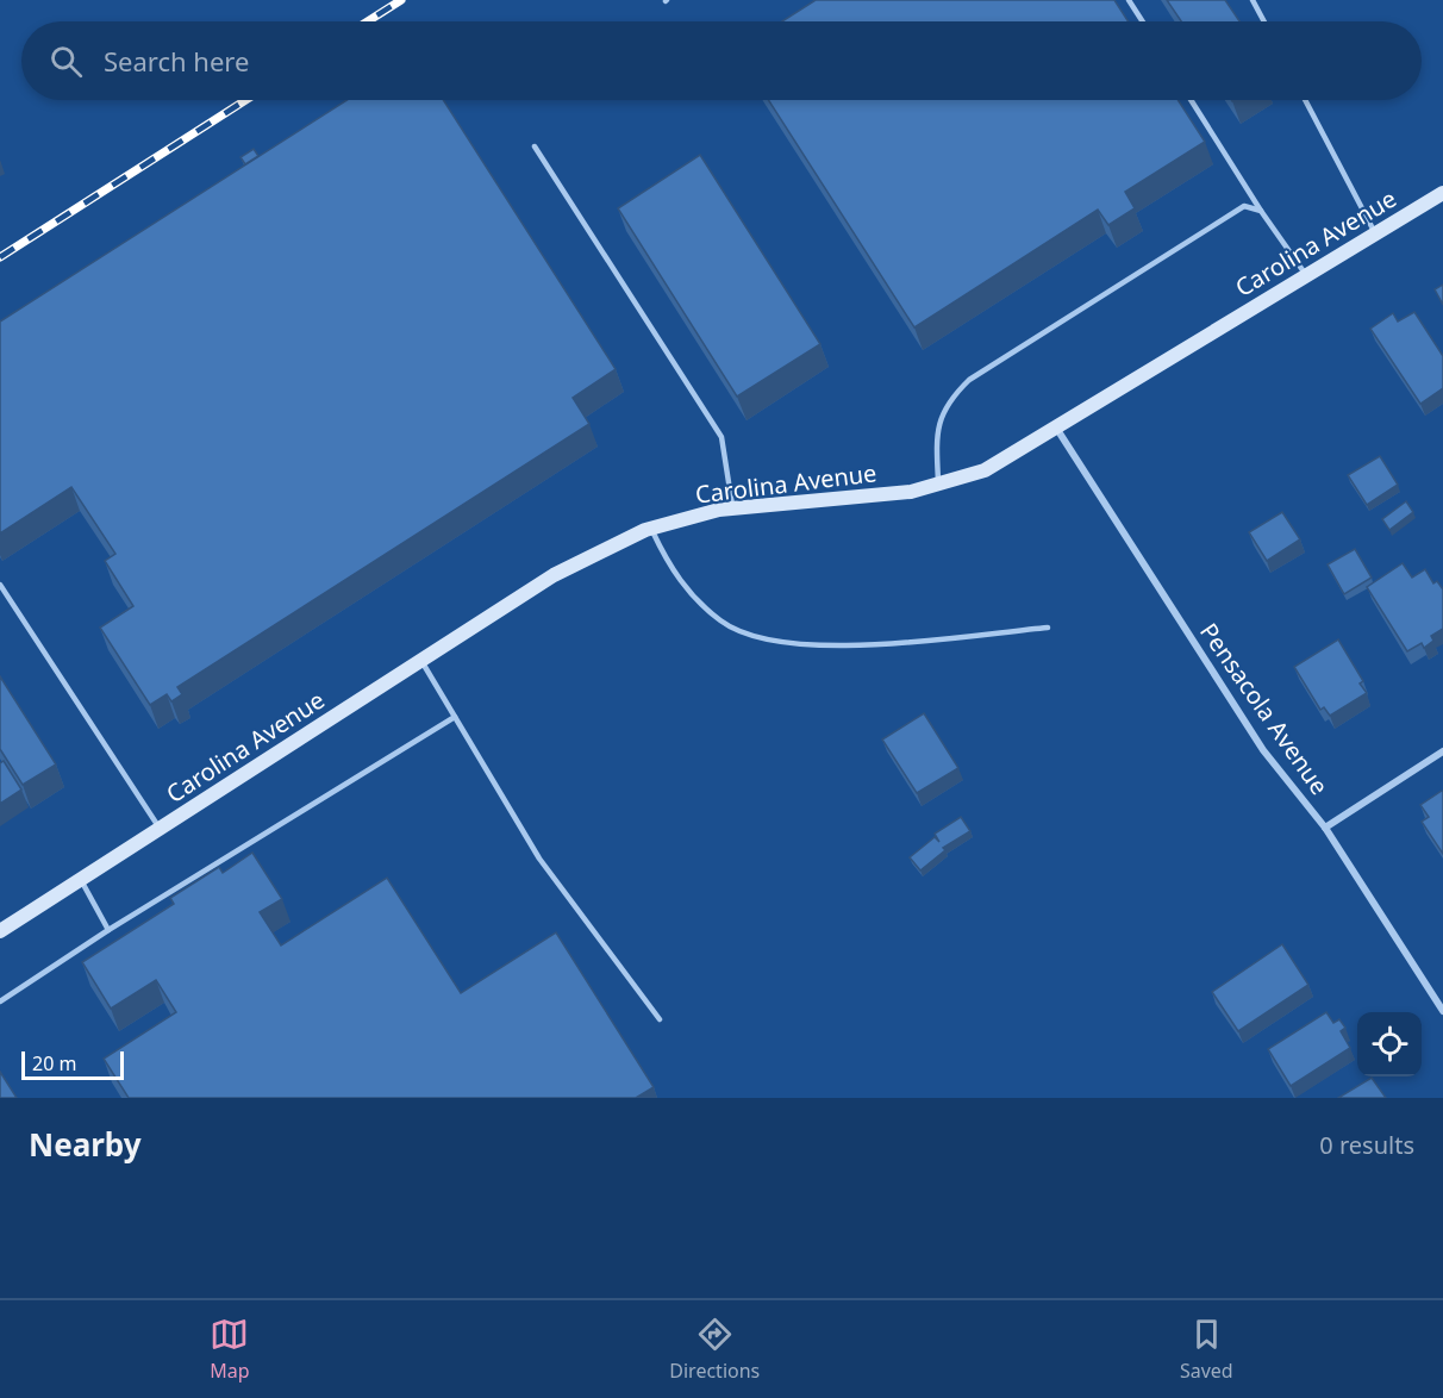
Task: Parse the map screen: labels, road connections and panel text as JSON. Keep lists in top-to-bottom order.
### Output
{
  "streets": {
    "street": ["Carolina Avenue", "Pensacola Avenue"]
  },
  "crossings": [
    ["Carolina Avenue", "Pensacola Avenue"]
  ],
  "scale_bar": "20 m",
  "page": {
    "search": "Search here",
    "scale": "20 m",
    "heading": ["Nearby", "0 results"],
    "nav": ["Map", "Directions", "Saved"]
  }
}
